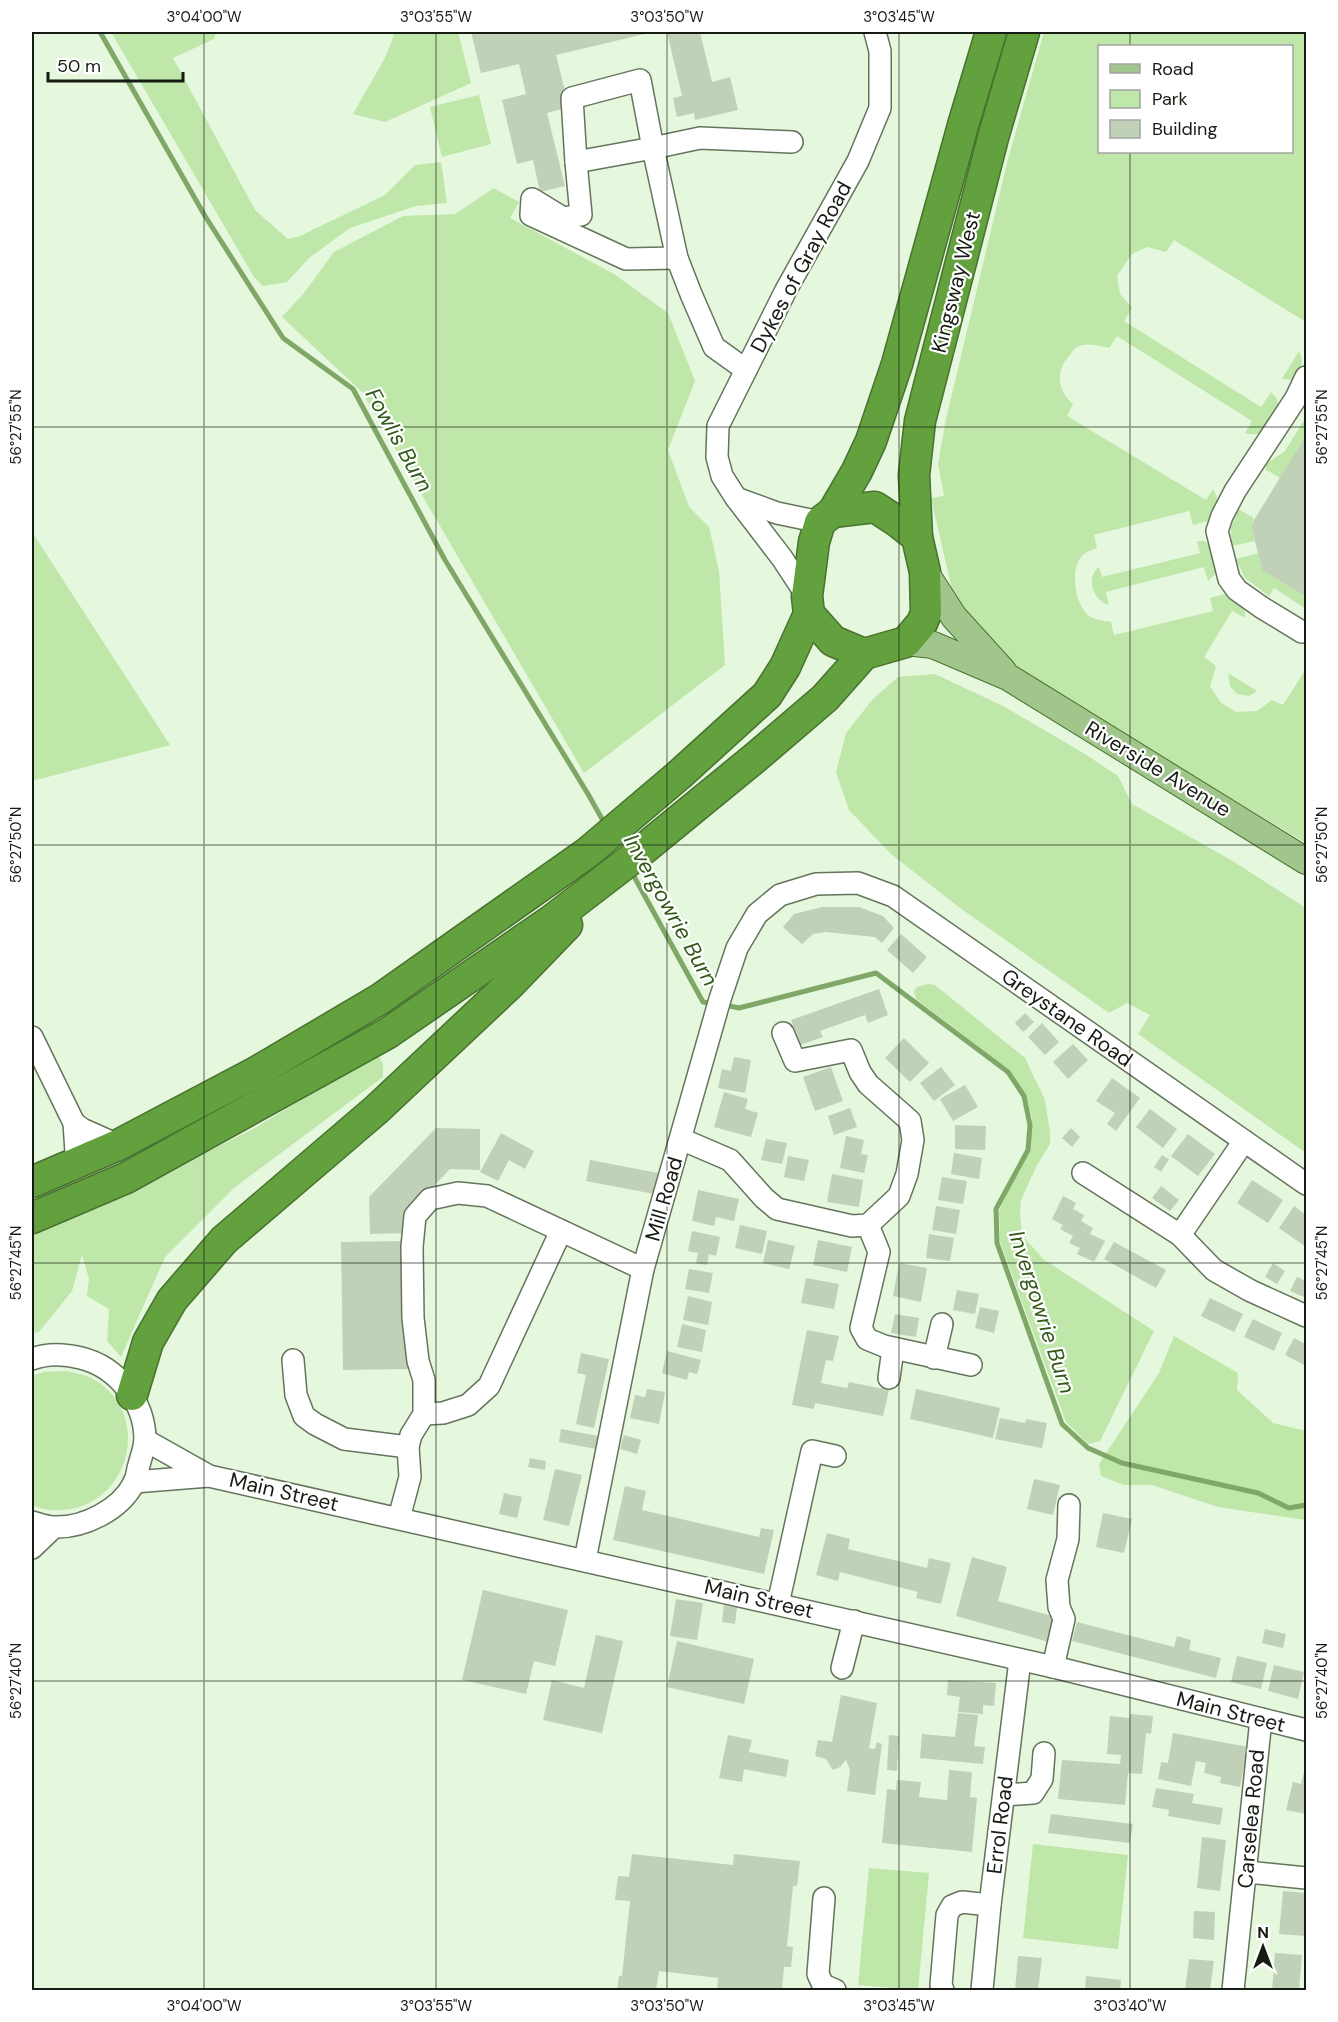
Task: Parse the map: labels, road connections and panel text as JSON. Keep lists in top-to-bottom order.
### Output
{
  "streets": {
    "highway": ["Kingsway West"],
    "main road": ["Riverside Avenue"],
    "street": [
      "Dykes of Gray Road",
      "Greystane Road",
      "Mill Road",
      "Main Street",
      "Carselea Road",
      "Errol Road"
    ]
  },
  "crossings": [
    ["Dykes of Gray Road", "Kingsway West"],
    ["Dykes of Gray Road", "Riverside Avenue"],
    ["Kingsway West", "Riverside Avenue"],
    ["Greystane Road", "Mill Road"],
    ["Mill Road", "Main Street"],
    ["Main Street", "Carselea Road"],
    ["Main Street", "Errol Road"]
  ],
  "water": ["Fowlis Burn", "Invergowrie Burn"],
  "legend": ["Road", "Park", "Building"],
  "scale_bar": "50 m",
  "north": "top",
  "coordinates": [
    "3°04'00\"W",
    "3°03'55\"W",
    "3°03'50\"W",
    "3°03'45\"W",
    "56°27'55\"N",
    "56°27'50\"N",
    "56°27'45\"N",
    "56°27'40\"N",
    "3°03'40\"W"
  ]
}
